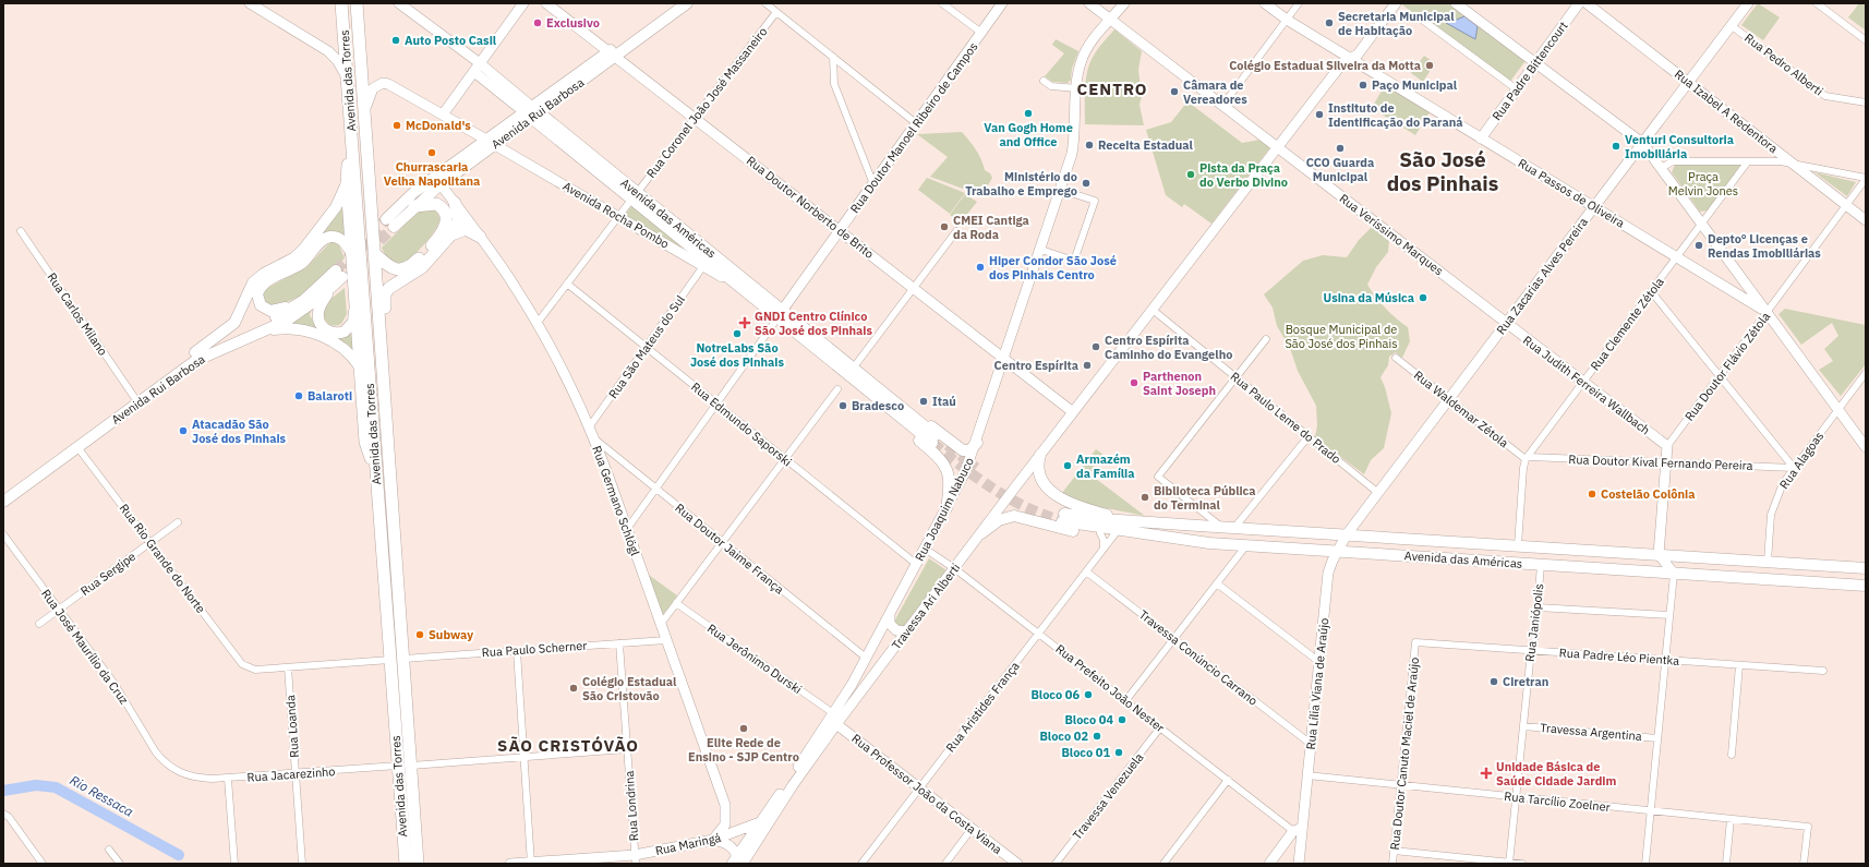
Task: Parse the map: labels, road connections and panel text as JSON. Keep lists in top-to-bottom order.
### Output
{
  "streets": {
    "highway": ["Avenida das Torres"],
    "main road": [
      "Rua Padre Bittencourt",
      "Rua Izabel A Redentora",
      "Avenida Rui Barbosa",
      "Rua Doutor Manoel Ribeiro de Campos",
      "Rua Passos de Oliveira",
      "Rua Doutor Norberto de Brito",
      "Avenida Rocha Pombo",
      "Avenida das Américas",
      "Rua Veríssimo Marques",
      "Rua Zacarias Alves Pereira",
      "Rua Judith Ferreira Wallbach",
      "Rua Germano Schlögl",
      "Rua Joaquim Nabuco",
      "Travessa Ari Alberti",
      "Rua Lília Viana de Araújo",
      "Rua Professor João da Costa Viana",
      "Rua Maringá"
    ],
    "street": [
      "Rua Pedro Alberti",
      "Rua Coronel João José Massaneiro",
      "Rua Carlos Milano",
      "Rua Clemente Zétola",
      "Rua São Mateus do Sul",
      "Rua Doutor Flávio Zétola",
      "Rua Waldemar Zétola",
      "Rua Paulo Leme do Prado",
      "Rua Edmundo Saporski",
      "Rua Alagoas",
      "Rua Doutor Kival Fernando Pereira",
      "Rua Doutor Jaime França",
      "Rua Rio Grande do Norte",
      "Rua Sergipe",
      "Rua Janiópolis",
      "Rua José Maurílio da Cruz",
      "Rua Paulo Scherner",
      "Rua Padre Léo Pientka",
      "Travessa Conúncio Carrano",
      "Rua Jerônimo Durski",
      "Rua Prefeito João Nester",
      "Rua Aristides França",
      "Rua Loanda",
      "Travessa Argentina",
      "Rua Doutor Canuto Maciel de Araújo",
      "Rua Jacarezinho",
      "Travessa Venezuela",
      "Rua Tarcílio Zoelner",
      "Rua Londrina"
    ]
  },
  "crossings": [
    ["Rua Pedro Alberti", "Rua Zacarias Alves Pereira"],
    ["Rua Padre Bittencourt", "Rua Passos de Oliveira"],
    ["Avenida das Torres", "Avenida Rocha Pombo"],
    ["Avenida das Torres", "Rua Paulo Scherner"],
    ["Avenida das Torres", "Rua Jacarezinho"],
    ["Rua Coronel João José Massaneiro", "Rua Doutor Norberto de Brito"],
    ["Rua Coronel João José Massaneiro", "Avenida Rocha Pombo"],
    ["Rua Coronel João José Massaneiro", "Avenida das Américas"],
    ["Rua Coronel João José Massaneiro", "Rua Edmundo Saporski"],
    ["Rua Coronel João José Massaneiro", "Rua Germano Schlögl"],
    ["Rua Izabel A Redentora", "Rua Zacarias Alves Pereira"],
    ["Rua Izabel A Redentora", "Rua Doutor Flávio Zétola"],
    ["Avenida Rui Barbosa", "Rua Doutor Norberto de Brito"],
    ["Avenida Rui Barbosa", "Avenida Rocha Pombo"],
    ["Avenida Rui Barbosa", "Avenida das Américas"],
    ["Avenida Rui Barbosa", "Rua Carlos Milano"],
    ["Avenida Rui Barbosa", "Rua Germano Schlögl"],
    ["Avenida Rui Barbosa", "Rua Rio Grande do Norte"],
    ["Rua Doutor Manoel Ribeiro de Campos", "Rua Doutor Norberto de Brito"],
    ["Rua Doutor Manoel Ribeiro de Campos", "Avenida das Américas"],
    ["Rua Doutor Manoel Ribeiro de Campos", "Rua Edmundo Saporski"],
    ["Rua Doutor Manoel Ribeiro de Campos", "Rua Germano Schlögl"],
    ["Rua Doutor Manoel Ribeiro de Campos", "Rua Doutor Jaime França"],
    ["Rua Passos de Oliveira", "Rua Zacarias Alves Pereira"],
    ["Rua Passos de Oliveira", "Rua Clemente Zétola"],
    ["Rua Passos de Oliveira", "Rua Doutor Flávio Zétola"],
    ["Rua Passos de Oliveira", "Travessa Ari Alberti"],
    ["Rua Doutor Norberto de Brito", "Rua Joaquim Nabuco"],
    ["Rua Doutor Norberto de Brito", "Travessa Ari Alberti"],
    ["Avenida Rocha Pombo", "Avenida das Américas"],
    ["Avenida Rocha Pombo", "Rua São Mateus do Sul"],
    ["Avenida das Américas", "Rua Zacarias Alves Pereira"],
    ["Avenida das Américas", "Rua Clemente Zétola"],
    ["Avenida das Américas", "Rua Alagoas"],
    ["Avenida das Américas", "Rua Janiópolis"],
    ["Avenida das Américas", "Rua Lília Viana de Araújo"],
    ["Avenida das Américas", "Rua Aristides França"],
    ["Rua Veríssimo Marques", "Rua Zacarias Alves Pereira"],
    ["Rua Veríssimo Marques", "Rua Judith Ferreira Wallbach"],
    ["Rua Veríssimo Marques", "Rua Joaquim Nabuco"],
    ["Rua Veríssimo Marques", "Travessa Ari Alberti"],
    ["Rua Zacarias Alves Pereira", "Rua Judith Ferreira Wallbach"],
    ["Rua Zacarias Alves Pereira", "Rua Waldemar Zétola"],
    ["Rua Zacarias Alves Pereira", "Rua Paulo Leme do Prado"],
    ["Rua Zacarias Alves Pereira", "Rua Lília Viana de Araújo"],
    ["Rua Clemente Zétola", "Rua Judith Ferreira Wallbach"],
    ["Rua Clemente Zétola", "Rua Waldemar Zétola"],
    ["Rua Clemente Zétola", "Rua Doutor Kival Fernando Pereira"],
    ["Rua São Mateus do Sul", "Rua Edmundo Saporski"],
    ["Rua São Mateus do Sul", "Rua Germano Schlögl"],
    ["Rua Doutor Flávio Zétola", "Rua Judith Ferreira Wallbach"],
    ["Rua Waldemar Zétola", "Rua Doutor Kival Fernando Pereira"],
    ["Rua Paulo Leme do Prado", "Travessa Ari Alberti"],
    ["Rua Edmundo Saporski", "Rua Joaquim Nabuco"],
    ["Rua Alagoas", "Rua Doutor Kival Fernando Pereira"],
    ["Rua Germano Schlögl", "Rua Doutor Jaime França"],
    ["Rua Germano Schlögl", "Rua Paulo Scherner"],
    ["Rua Germano Schlögl", "Rua Maringá"],
    ["Rua Joaquim Nabuco", "Rua Doutor Jaime França"],
    ["Rua Joaquim Nabuco", "Rua Jerônimo Durski"],
    ["Rua Joaquim Nabuco", "Rua Prefeito João Nester"],
    ["Rua Joaquim Nabuco", "Rua Maringá"],
    ["Rua Rio Grande do Norte", "Rua Sergipe"],
    ["Rua Rio Grande do Norte", "Rua Loanda"],
    ["Rua Sergipe", "Rua José Maurílio da Cruz"],
    ["Travessa Ari Alberti", "Rua Prefeito João Nester"],
    ["Travessa Ari Alberti", "Rua Professor João da Costa Viana"],
    ["Rua Janiópolis", "Rua Padre Léo Pientka"],
    ["Rua Janiópolis", "Travessa Argentina"],
    ["Rua Janiópolis", "Rua Tarcílio Zoelner"],
    ["Rua José Maurílio da Cruz", "Rua Jacarezinho"],
    ["Rua Paulo Scherner", "Rua Londrina"],
    ["Rua Padre Léo Pientka", "Rua Doutor Canuto Maciel de Araújo"],
    ["Travessa Conúncio Carrano", "Rua Lília Viana de Araújo"],
    ["Travessa Conúncio Carrano", "Rua Aristides França"],
    ["Rua Lília Viana de Araújo", "Rua Prefeito João Nester"],
    ["Rua Lília Viana de Araújo", "Rua Tarcílio Zoelner"],
    ["Rua Prefeito João Nester", "Rua Aristides França"],
    ["Rua Prefeito João Nester", "Travessa Venezuela"],
    ["Rua Aristides França", "Rua Professor João da Costa Viana"],
    ["Rua Loanda", "Rua Jacarezinho"],
    ["Rua Doutor Canuto Maciel de Araújo", "Rua Tarcílio Zoelner"],
    ["Rua Londrina", "Rua Maringá"]
  ],
  "districts": ["CENTRO", "São José dos Pinhais", "SÃO CRISTÓVÃO"],
  "water": ["Rio Ressaca"],
  "parks": ["Praça Melvin Jones", "Bosque Municipal de São José dos Pinhais"],
  "places": {
    "other": [
      "Exclusivo",
      "Secretaria Municipal de Habitação",
      "Auto Posto Casil",
      "Colégio Estadual Silveira da Motta",
      "Paço Municipal",
      "Câmara de Vereadores",
      "Van Gogh Home and Office",
      "Instituto de Identificação do Paraná",
      "McDonald's",
      "Receita Estadual",
      "Venturi Consultoria Imobiliária",
      "CCO Guarda Municipal",
      "Churrascaria Velha Napolitana",
      "Pista da Praça do Verbo Divino",
      "Ministério do Trabalho e Emprego",
      "CMEI Cantiga da Roda",
      "Deptoº Licenças e Rendas Imobiliárias",
      "Hiper Condor São José dos Pinhais Centro",
      "Usina da Música",
      "NotreLabs São José dos Pinhais",
      "Centro Espírita Caminho do Evangelho",
      "Centro Espírita",
      "Parthenon Saint Joseph",
      "Balaroti",
      "Itaú",
      "Bradesco",
      "Atacadão São José dos Pinhais",
      "Armazém da Família",
      "Costelão Colônia",
      "Biblioteca Pública do Terminal",
      "Subway",
      "Ciretran",
      "Colégio Estadual São Cristovão",
      "Bloco 06",
      "Bloco 04",
      "Elite Rede de Ensino - SJP Centro",
      "Bloco 02",
      "Bloco 01"
    ],
    "health": ["GNDI Centro Clínico São José dos Pinhais", "Unidade Básica de Saúde Cidade Jardim"]
  }
}
